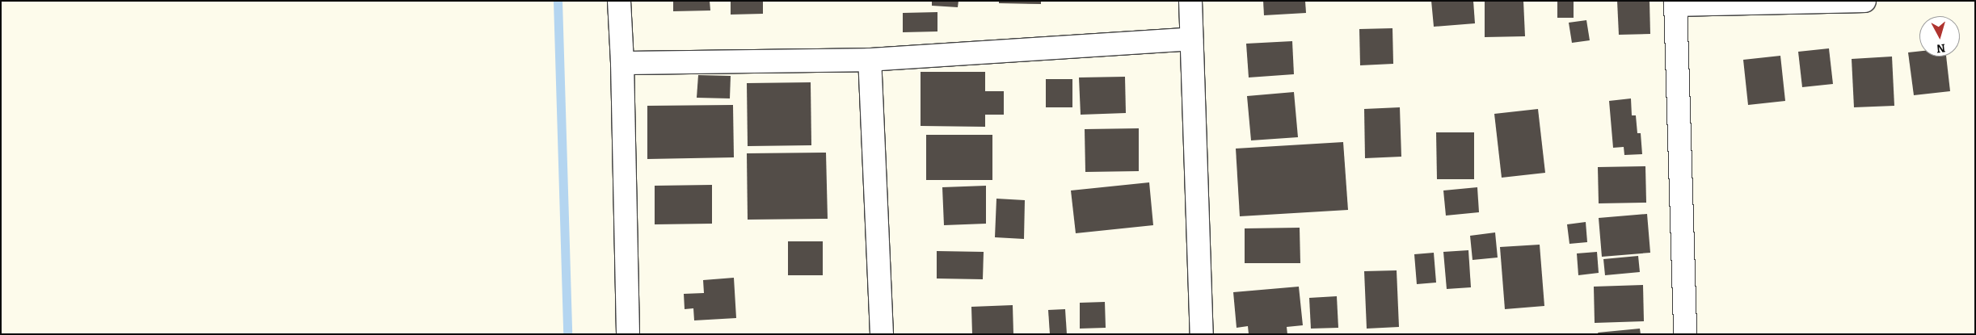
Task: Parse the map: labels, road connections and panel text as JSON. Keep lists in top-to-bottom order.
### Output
{
  "north": "bottom"
}
